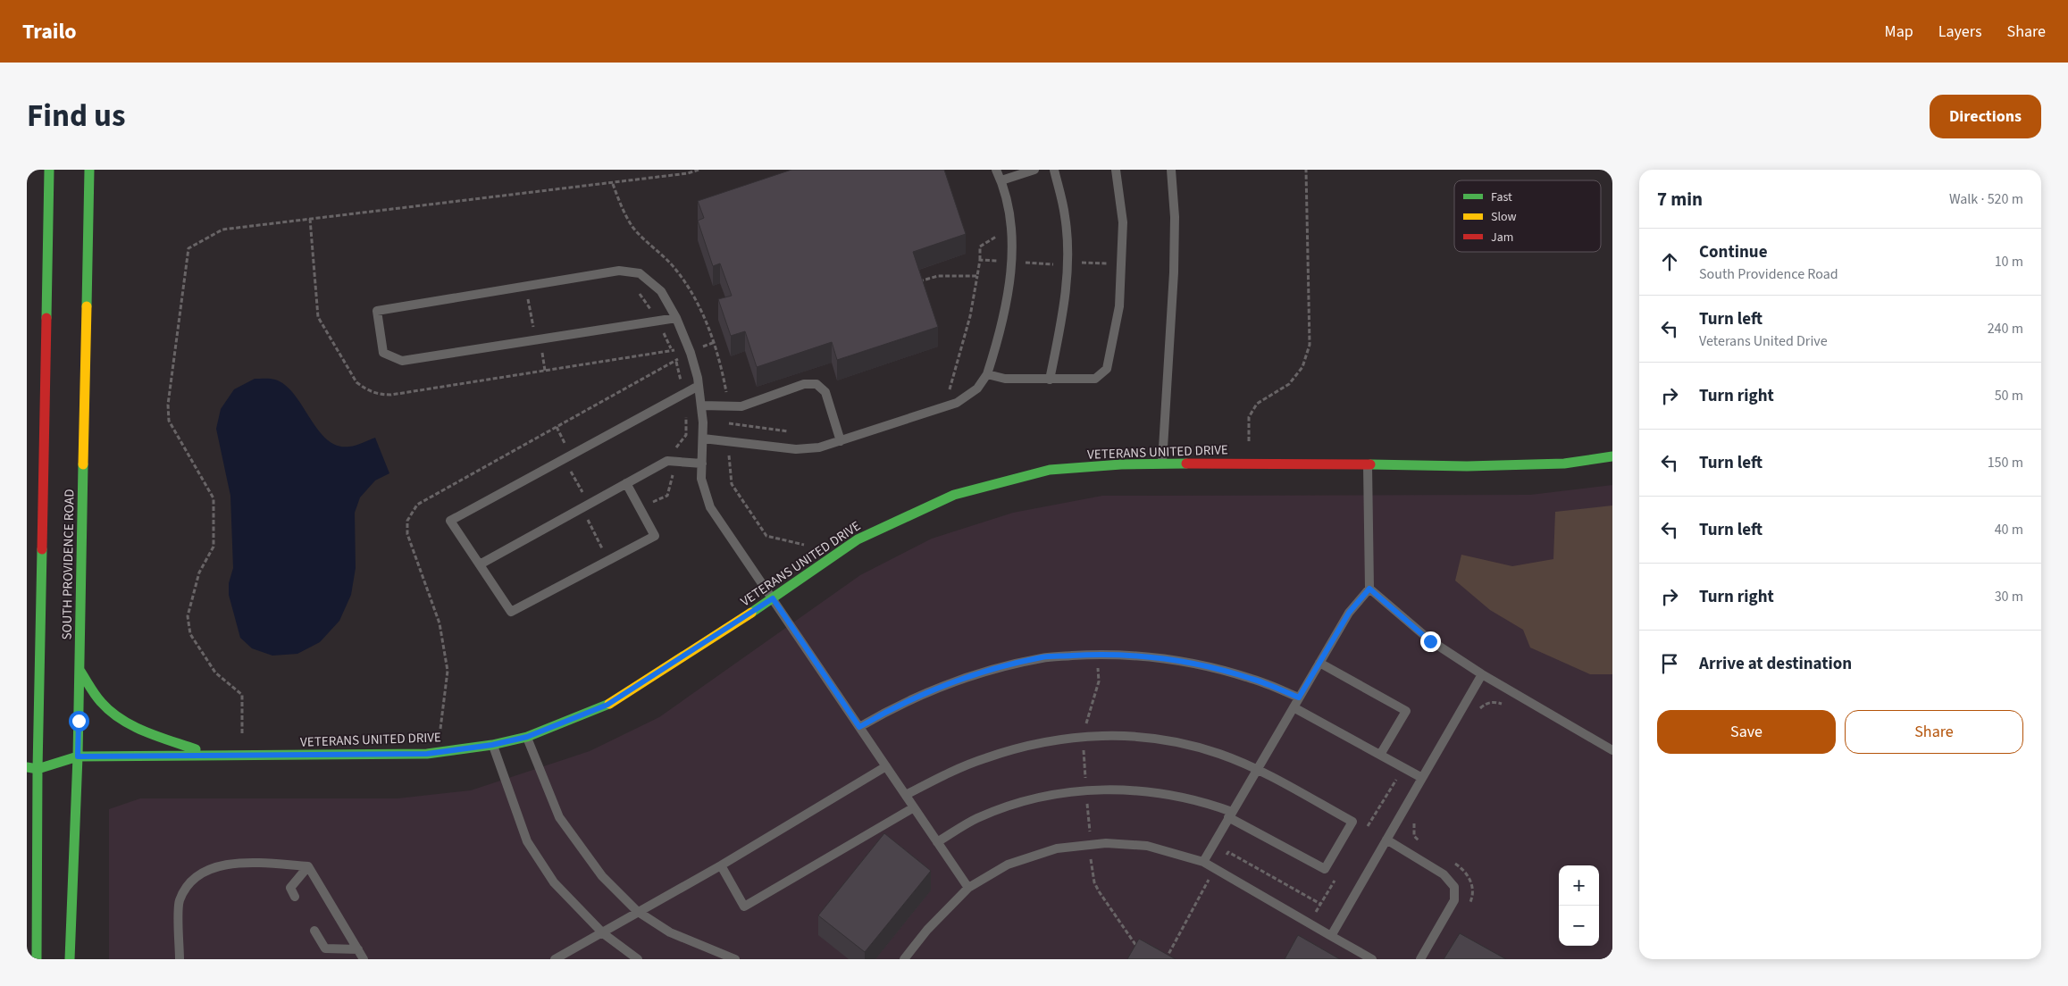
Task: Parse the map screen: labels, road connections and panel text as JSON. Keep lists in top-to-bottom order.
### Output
{
  "streets": {
    "main road": ["VETERANS UNITED DRIVE", "SOUTH PROVIDENCE ROAD"]
  },
  "crossings": [
    ["VETERANS UNITED DRIVE", "SOUTH PROVIDENCE ROAD"]
  ],
  "legend": ["Fast", "Slow", "Jam"],
  "page": {
    "header": "Trailo",
    "nav": ["Map", "Layers", "Share"],
    "title": "Find us",
    "buttons": [
      "Directions",
      ["Save", "Share"]
    ],
    "heading": ["7 min", "Walk · 520 m"],
    "list": [
      ["Continue", "South Providence Road", "10 m"],
      ["Turn left", "Veterans United Drive", "240 m"],
      ["Turn right", "50 m"],
      ["Turn left", "150 m"],
      ["Turn left", "40 m"],
      ["Turn right", "30 m"],
      "Arrive at destination"
    ],
    "map_buttons": ["+", "−"]
  }
}
